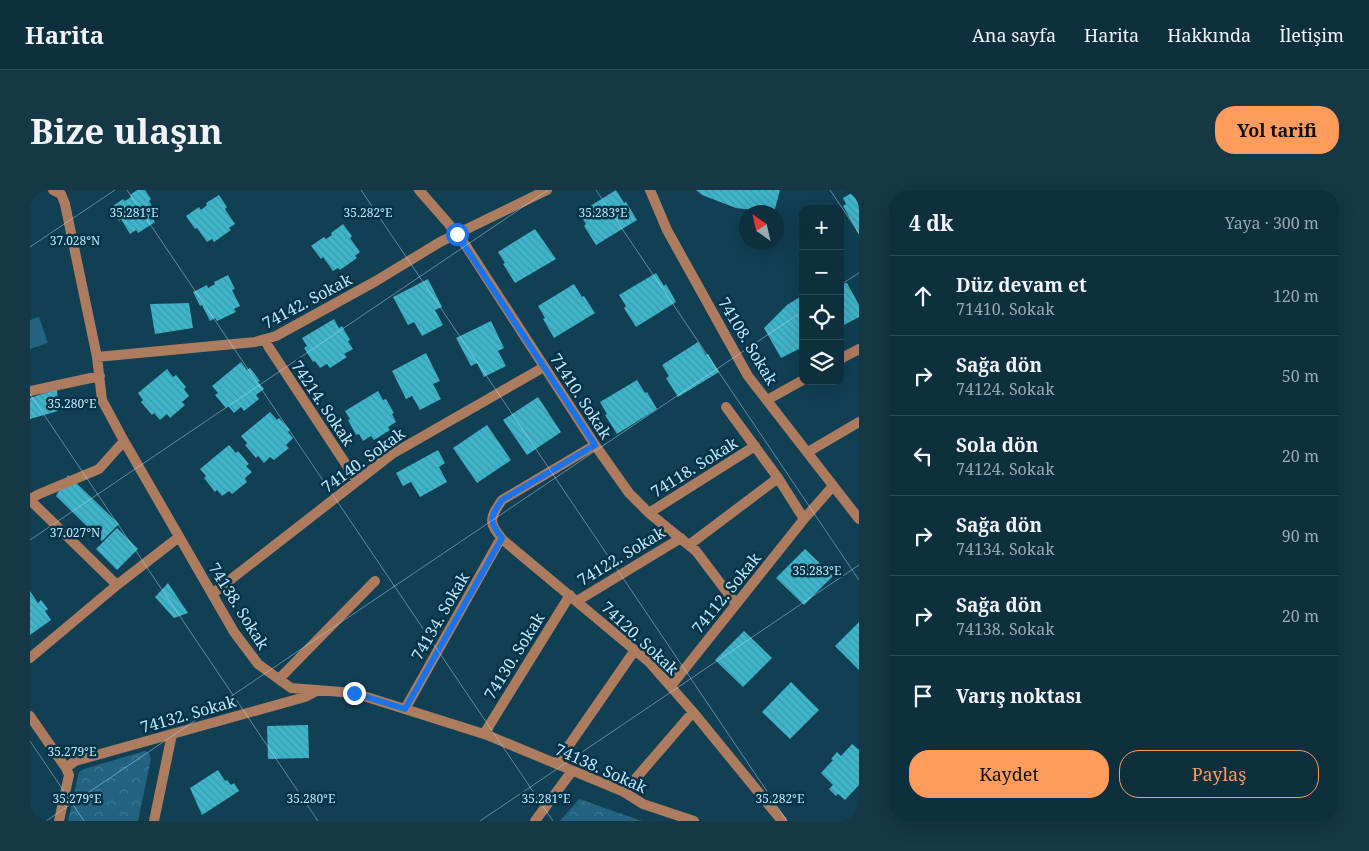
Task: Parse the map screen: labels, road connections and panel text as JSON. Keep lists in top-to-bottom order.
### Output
{
  "streets": {
    "street": [
      "74142. Sokak",
      "74108. Sokak",
      "71410. Sokak",
      "74214. Sokak",
      "74140. Sokak",
      "74118. Sokak",
      "74122. Sokak",
      "74112. Sokak",
      "74138. Sokak",
      "74134. Sokak",
      "74120. Sokak",
      "74130. Sokak",
      "74132. Sokak"
    ]
  },
  "crossings": [
    ["74142. Sokak", "71410. Sokak"],
    ["74142. Sokak", "74214. Sokak"],
    ["74142. Sokak", "74138. Sokak"],
    ["74108. Sokak", "74112. Sokak"],
    ["71410. Sokak", "74140. Sokak"],
    ["71410. Sokak", "74118. Sokak"],
    ["71410. Sokak", "74122. Sokak"],
    ["71410. Sokak", "74112. Sokak"],
    ["74214. Sokak", "74140. Sokak"],
    ["74140. Sokak", "74138. Sokak"],
    ["74122. Sokak", "74120. Sokak"],
    ["74122. Sokak", "74130. Sokak"],
    ["74112. Sokak", "74120. Sokak"],
    ["74138. Sokak", "74134. Sokak"],
    ["74138. Sokak", "74130. Sokak"],
    ["74138. Sokak", "74132. Sokak"],
    ["74134. Sokak", "74120. Sokak"],
    ["74120. Sokak", "74130. Sokak"]
  ],
  "north": "top left",
  "page": {
    "header": "Harita",
    "nav": [
      "Ana sayfa",
      "Harita",
      "Hakkında",
      "İletişim"
    ],
    "buttons": [
      "Yol tarifi",
      ["Kaydet", "Paylaş"]
    ],
    "title": "Bize ulaşın",
    "heading": ["4 dk", "Yaya · 300 m"],
    "map_buttons": ["+", "−"],
    "list": [
      ["Düz devam et", "71410. Sokak", "120 m"],
      ["Sağa dön", "74124. Sokak", "50 m"],
      ["Sola dön", "74124. Sokak", "20 m"],
      ["Sağa dön", "74134. Sokak", "90 m"],
      ["Sağa dön", "74138. Sokak", "20 m"],
      "Varış noktası"
    ]
  },
  "coordinates": [
    "35.281°E",
    "35.282°E",
    "35.283°E",
    "37.028°N",
    "35.280°E",
    "37.027°N",
    "35.279°E"
  ]
}
